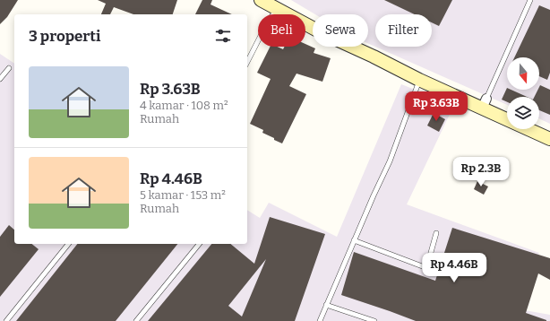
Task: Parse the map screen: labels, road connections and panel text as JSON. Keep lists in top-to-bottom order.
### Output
{
  "north": "bottom",
  "page": {
    "chip": ["Beli", "Sewa", "Filter"],
    "heading": "3 properti",
    "list": [
      {
        "name": "Rp 3.63B",
        "note": "4 kamar · 108 m² · Rumah"
      },
      {
        "name": "Rp 4.46B",
        "note": "5 kamar · 153 m² · Rumah"
      }
    ],
    "price": ["Rp 3.63B", "Rp 2.3B", "Rp 4.46B"]
  }
}
